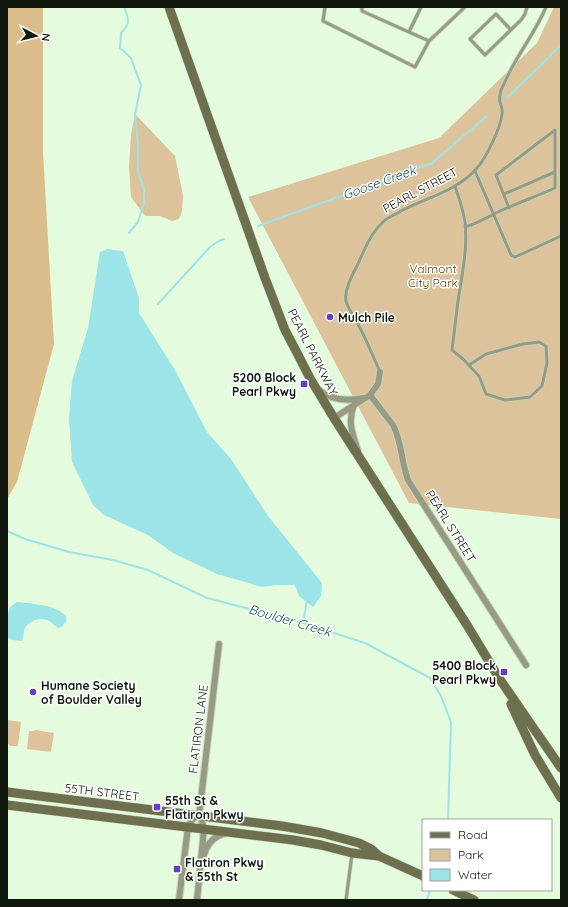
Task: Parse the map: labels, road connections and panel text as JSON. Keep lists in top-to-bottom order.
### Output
{
  "streets": {
    "main road": ["PEARL PARKWAY", "55TH STREET"],
    "street": ["PEARL STREET", "FLATIRON LANE"]
  },
  "crossings": [
    ["PEARL STREET", "PEARL PARKWAY"],
    ["FLATIRON LANE", "55TH STREET"]
  ],
  "water": ["Goose Creek", "Boulder Creek"],
  "parks": ["Valmont City Park"],
  "places": {
    "other": ["Mulch Pile", "Humane Society of Boulder Valley"],
    "transit": [
      "5200 Block Pearl Pkwy",
      "5400 Block Pearl Pkwy",
      "55th St & Flatiron Pkwy",
      "Flatiron Pkwy & 55th St"
    ]
  },
  "legend": ["Road", "Park", "Water"],
  "north": "right"
}
